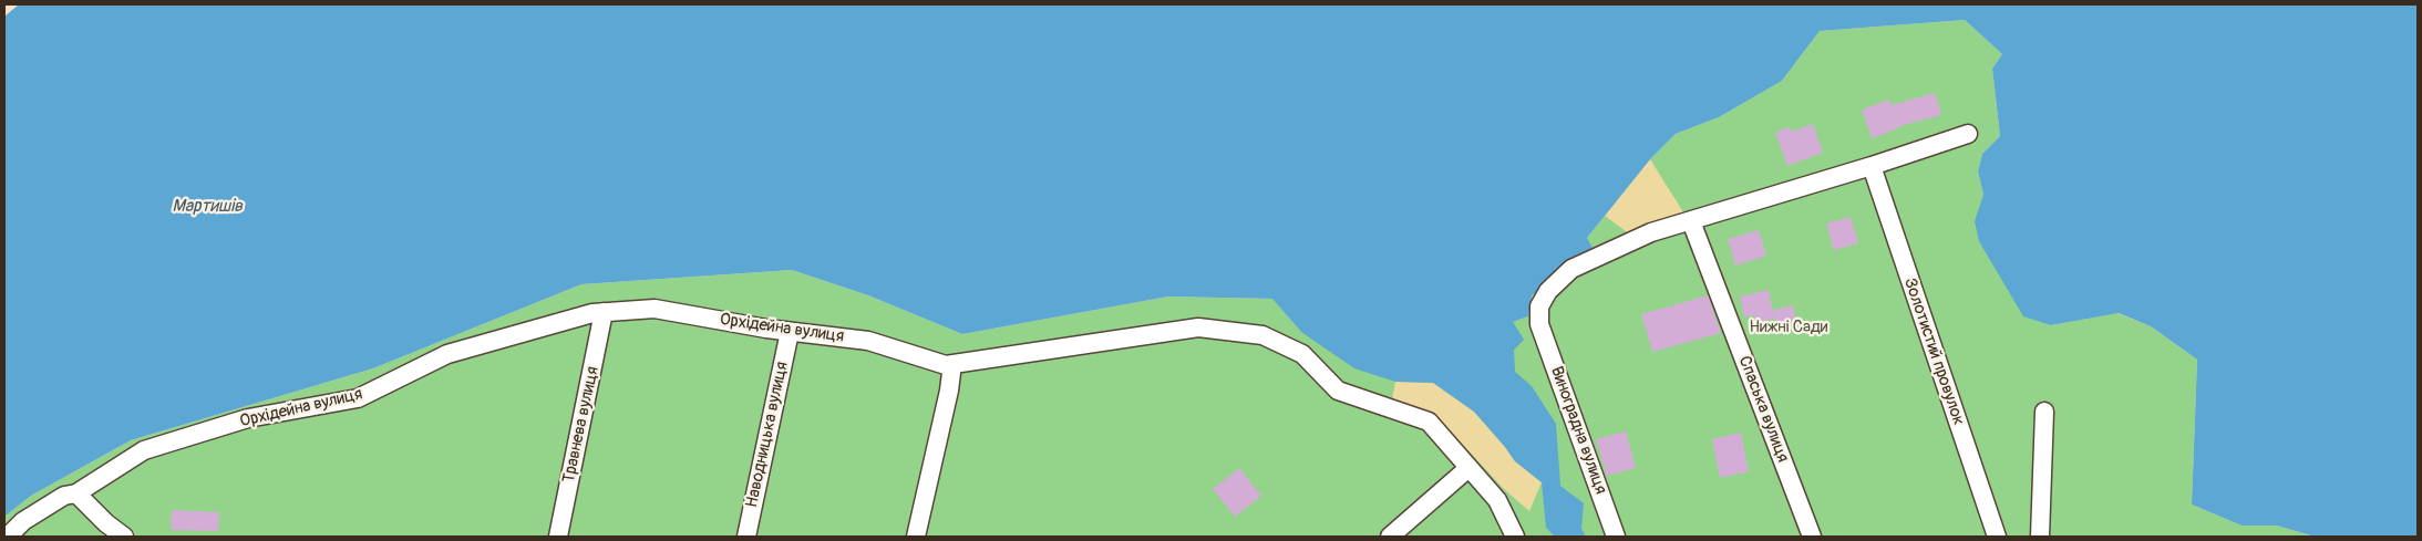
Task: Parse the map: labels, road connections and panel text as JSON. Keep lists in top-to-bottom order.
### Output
{
  "streets": {
    "street": [
      "Орхідейна вулиця",
      "Золотистий провулок",
      "Спаська вулиця",
      "Травнева вулиця",
      "Виноградна вулиця",
      "Наводницька вулиця"
    ]
  },
  "crossings": [
    ["Орхідейна вулиця", "Травнева вулиця"],
    ["Орхідейна вулиця", "Наводницька вулиця"],
    ["Спаська вулиця", "Виноградна вулиця"]
  ],
  "water": ["Мартишів"],
  "parks": ["Нижні Сади"]
}
